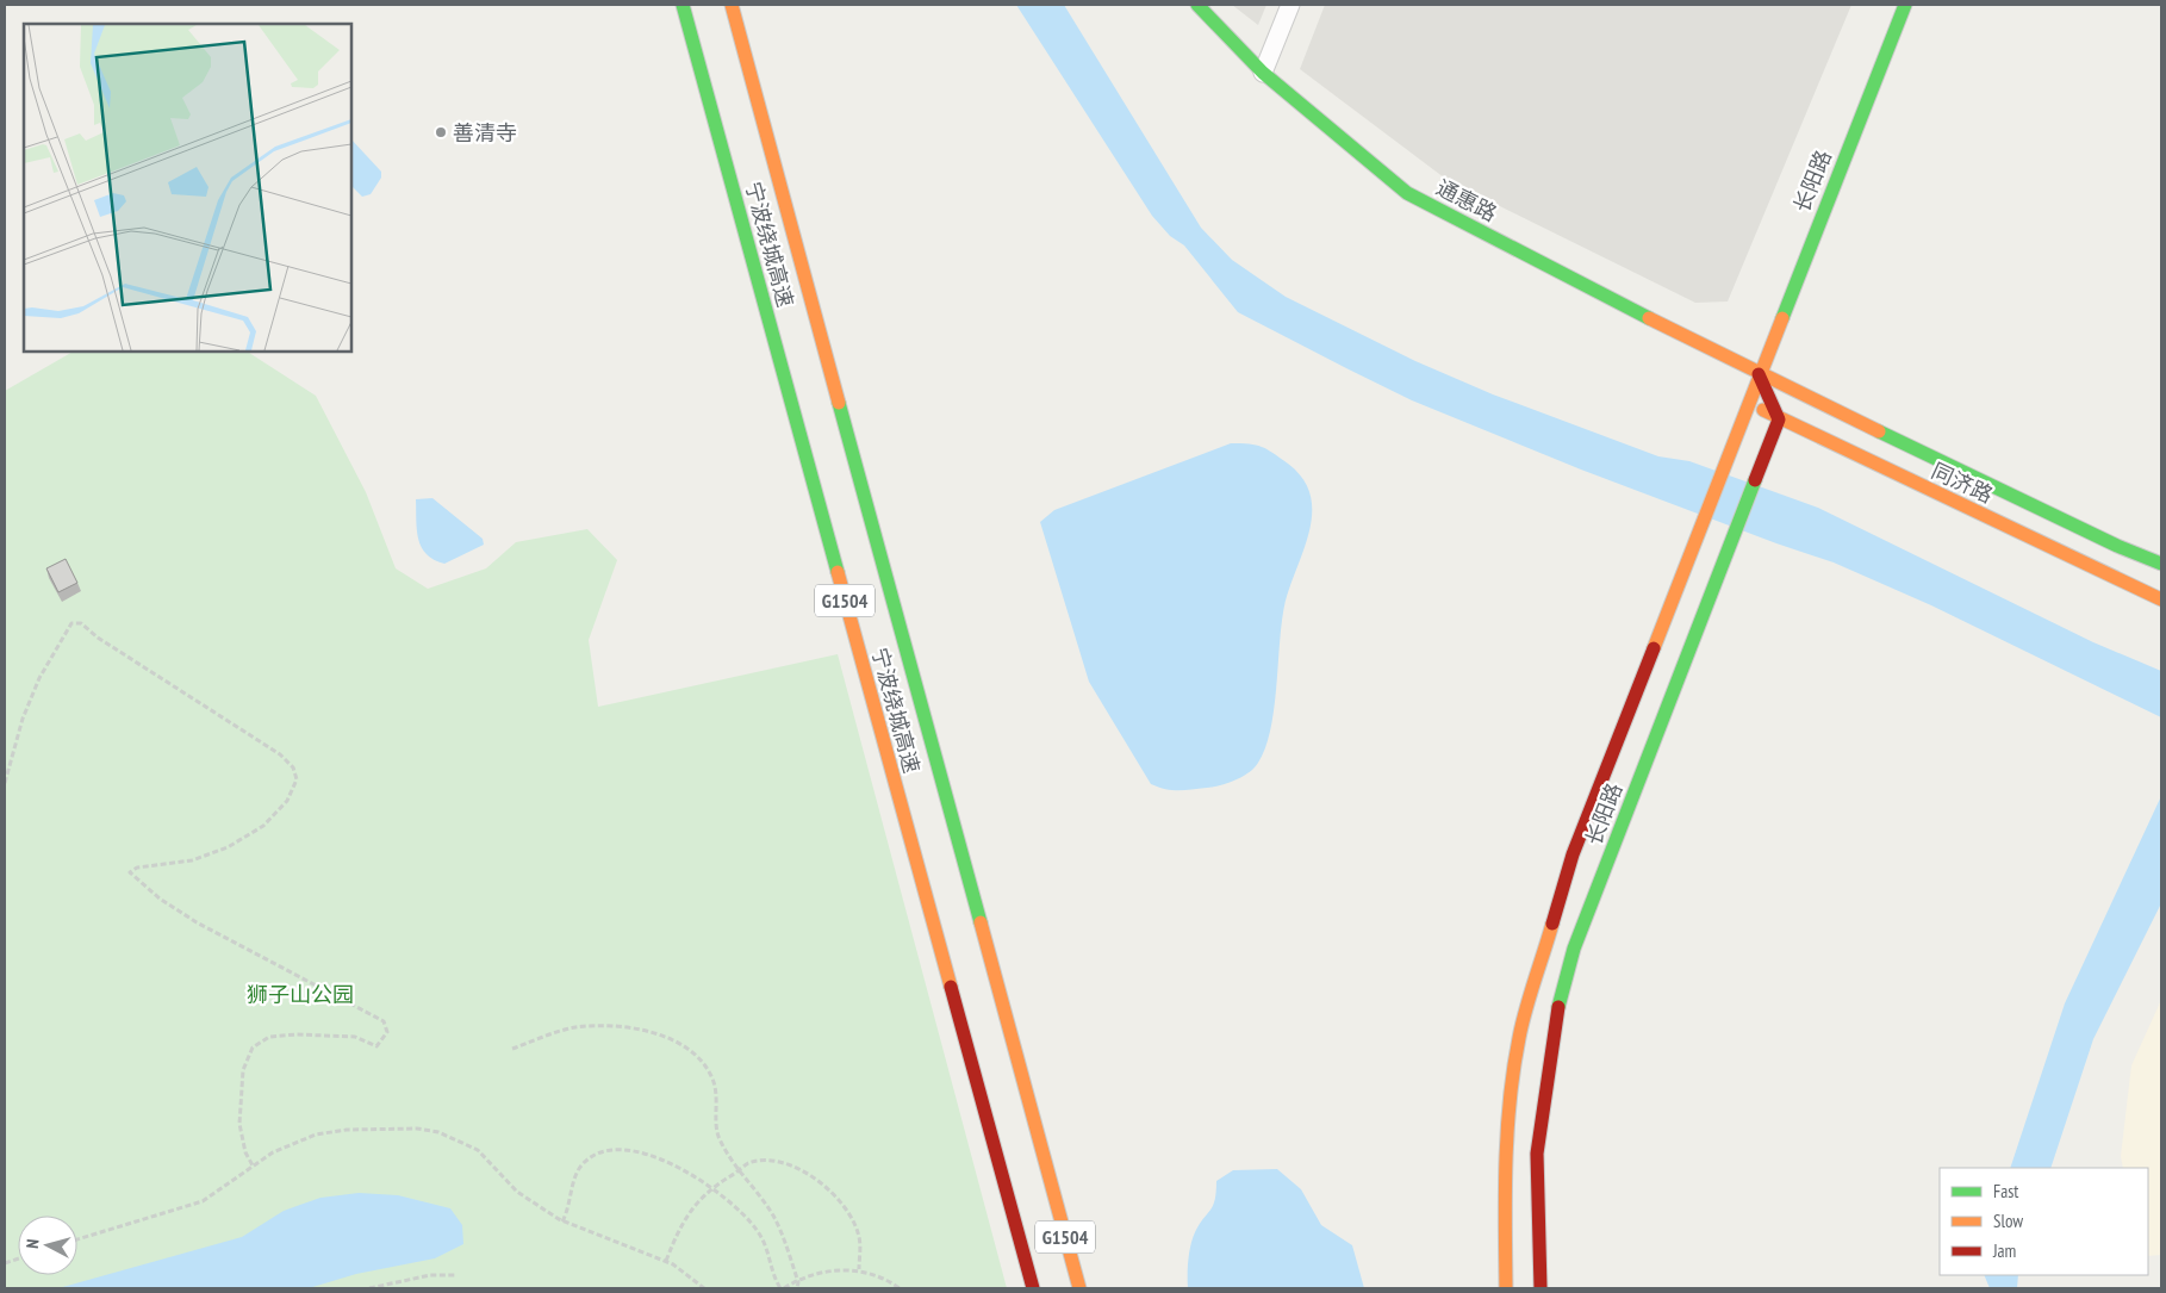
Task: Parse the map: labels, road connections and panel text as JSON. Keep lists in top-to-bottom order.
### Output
{
  "streets": {
    "main road": [
      "长阳路",
      "通惠路",
      "宁波绕城高速",
      "同济路",
      "G1504"
    ]
  },
  "crossings": [
    ["长阳路", "通惠路"],
    ["长阳路", "同济路"],
    ["通惠路", "同济路"]
  ],
  "parks": ["狮子山公园"],
  "places": ["善清寺"],
  "legend": ["Fast", "Slow", "Jam"],
  "north": "left"
}
